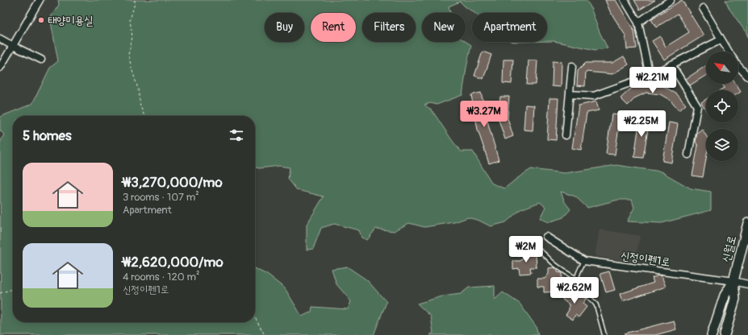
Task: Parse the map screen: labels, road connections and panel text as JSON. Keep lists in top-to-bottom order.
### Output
{
  "streets": {
    "main road": ["신월로"],
    "street": ["신정이펜1로"]
  },
  "crossings": [
    ["신월로", "신정이펜1로"]
  ],
  "places": ["태양미용실"],
  "north": "top left",
  "page": {
    "chip": [
      "Buy",
      "Rent",
      "Filters",
      "New",
      "Apartment"
    ],
    "price": [
      "₩2.21M",
      "₩3.27M",
      "₩2.25M",
      "₩2M",
      "₩2.62M"
    ],
    "heading": "5 homes",
    "list": [
      {
        "name": "₩3,270,000/mo",
        "note": "3 rooms · 107 m² · Apartment"
      },
      {
        "name": "₩2,620,000/mo",
        "note": "4 rooms · 120 m² · 신정이펜1로"
      }
    ]
  }
}
